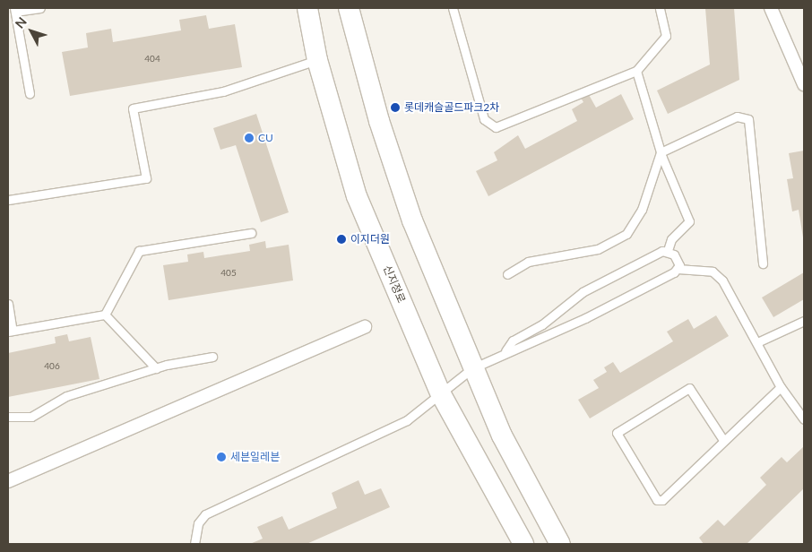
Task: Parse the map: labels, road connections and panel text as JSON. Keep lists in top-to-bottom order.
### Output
{
  "streets": {
    "street": ["신지정로"]
  },
  "places": [
    "롯데캐슬골드파크2차",
    "CU",
    "이지더원",
    "세븐일레븐"
  ],
  "house_numbers": ["404", "405", "406"],
  "north": "top left"
}
